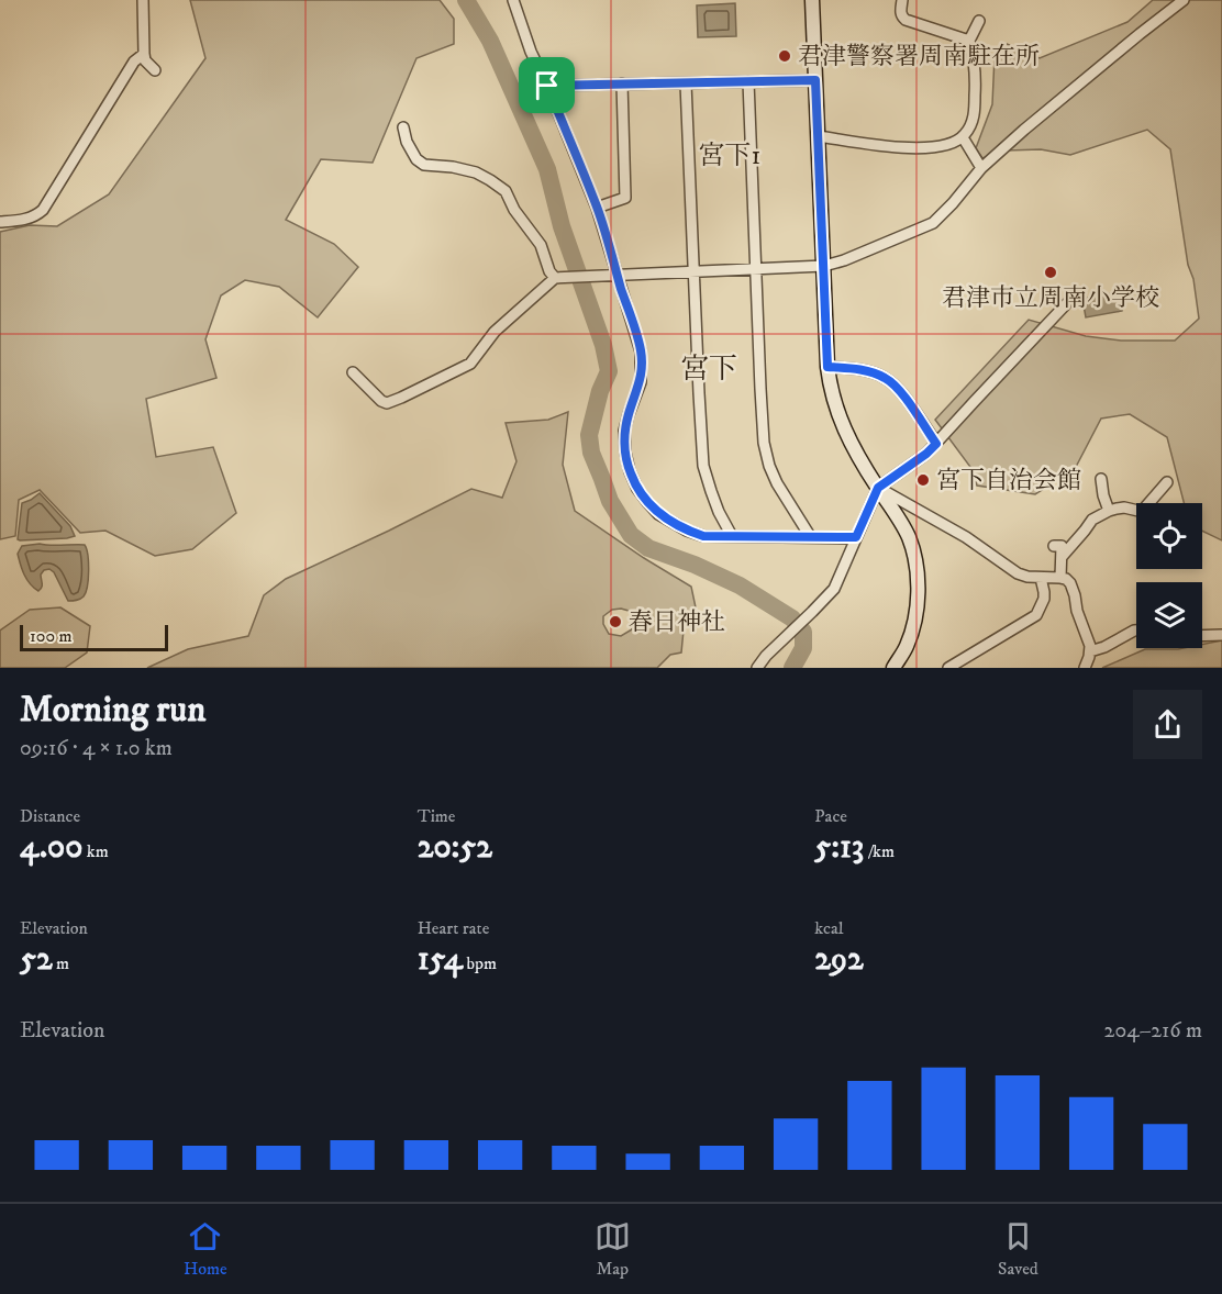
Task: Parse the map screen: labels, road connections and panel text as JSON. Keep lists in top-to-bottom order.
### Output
{
  "districts": ["宮下1", "宮下"],
  "places": [
    "君津警察署周南駐在所",
    "君津市立周南小学校",
    "宮下自治会館",
    "春日神社"
  ],
  "scale_bar": "100 m",
  "page": {
    "scale": "100 m",
    "heading": ["Morning run", "09:16 · 4 × 1.0 km"],
    "stats": [
      ["Distance", "4.00 km"],
      ["Time", "20:52"],
      ["Pace", "5:13 /km"],
      ["Elevation", "52 m"],
      ["Heart rate", "154 bpm"],
      ["kcal", "292"]
    ],
    "chart": ["Elevation", "204–216 m"],
    "tabs": ["Home", "Map", "Saved"]
  }
}
